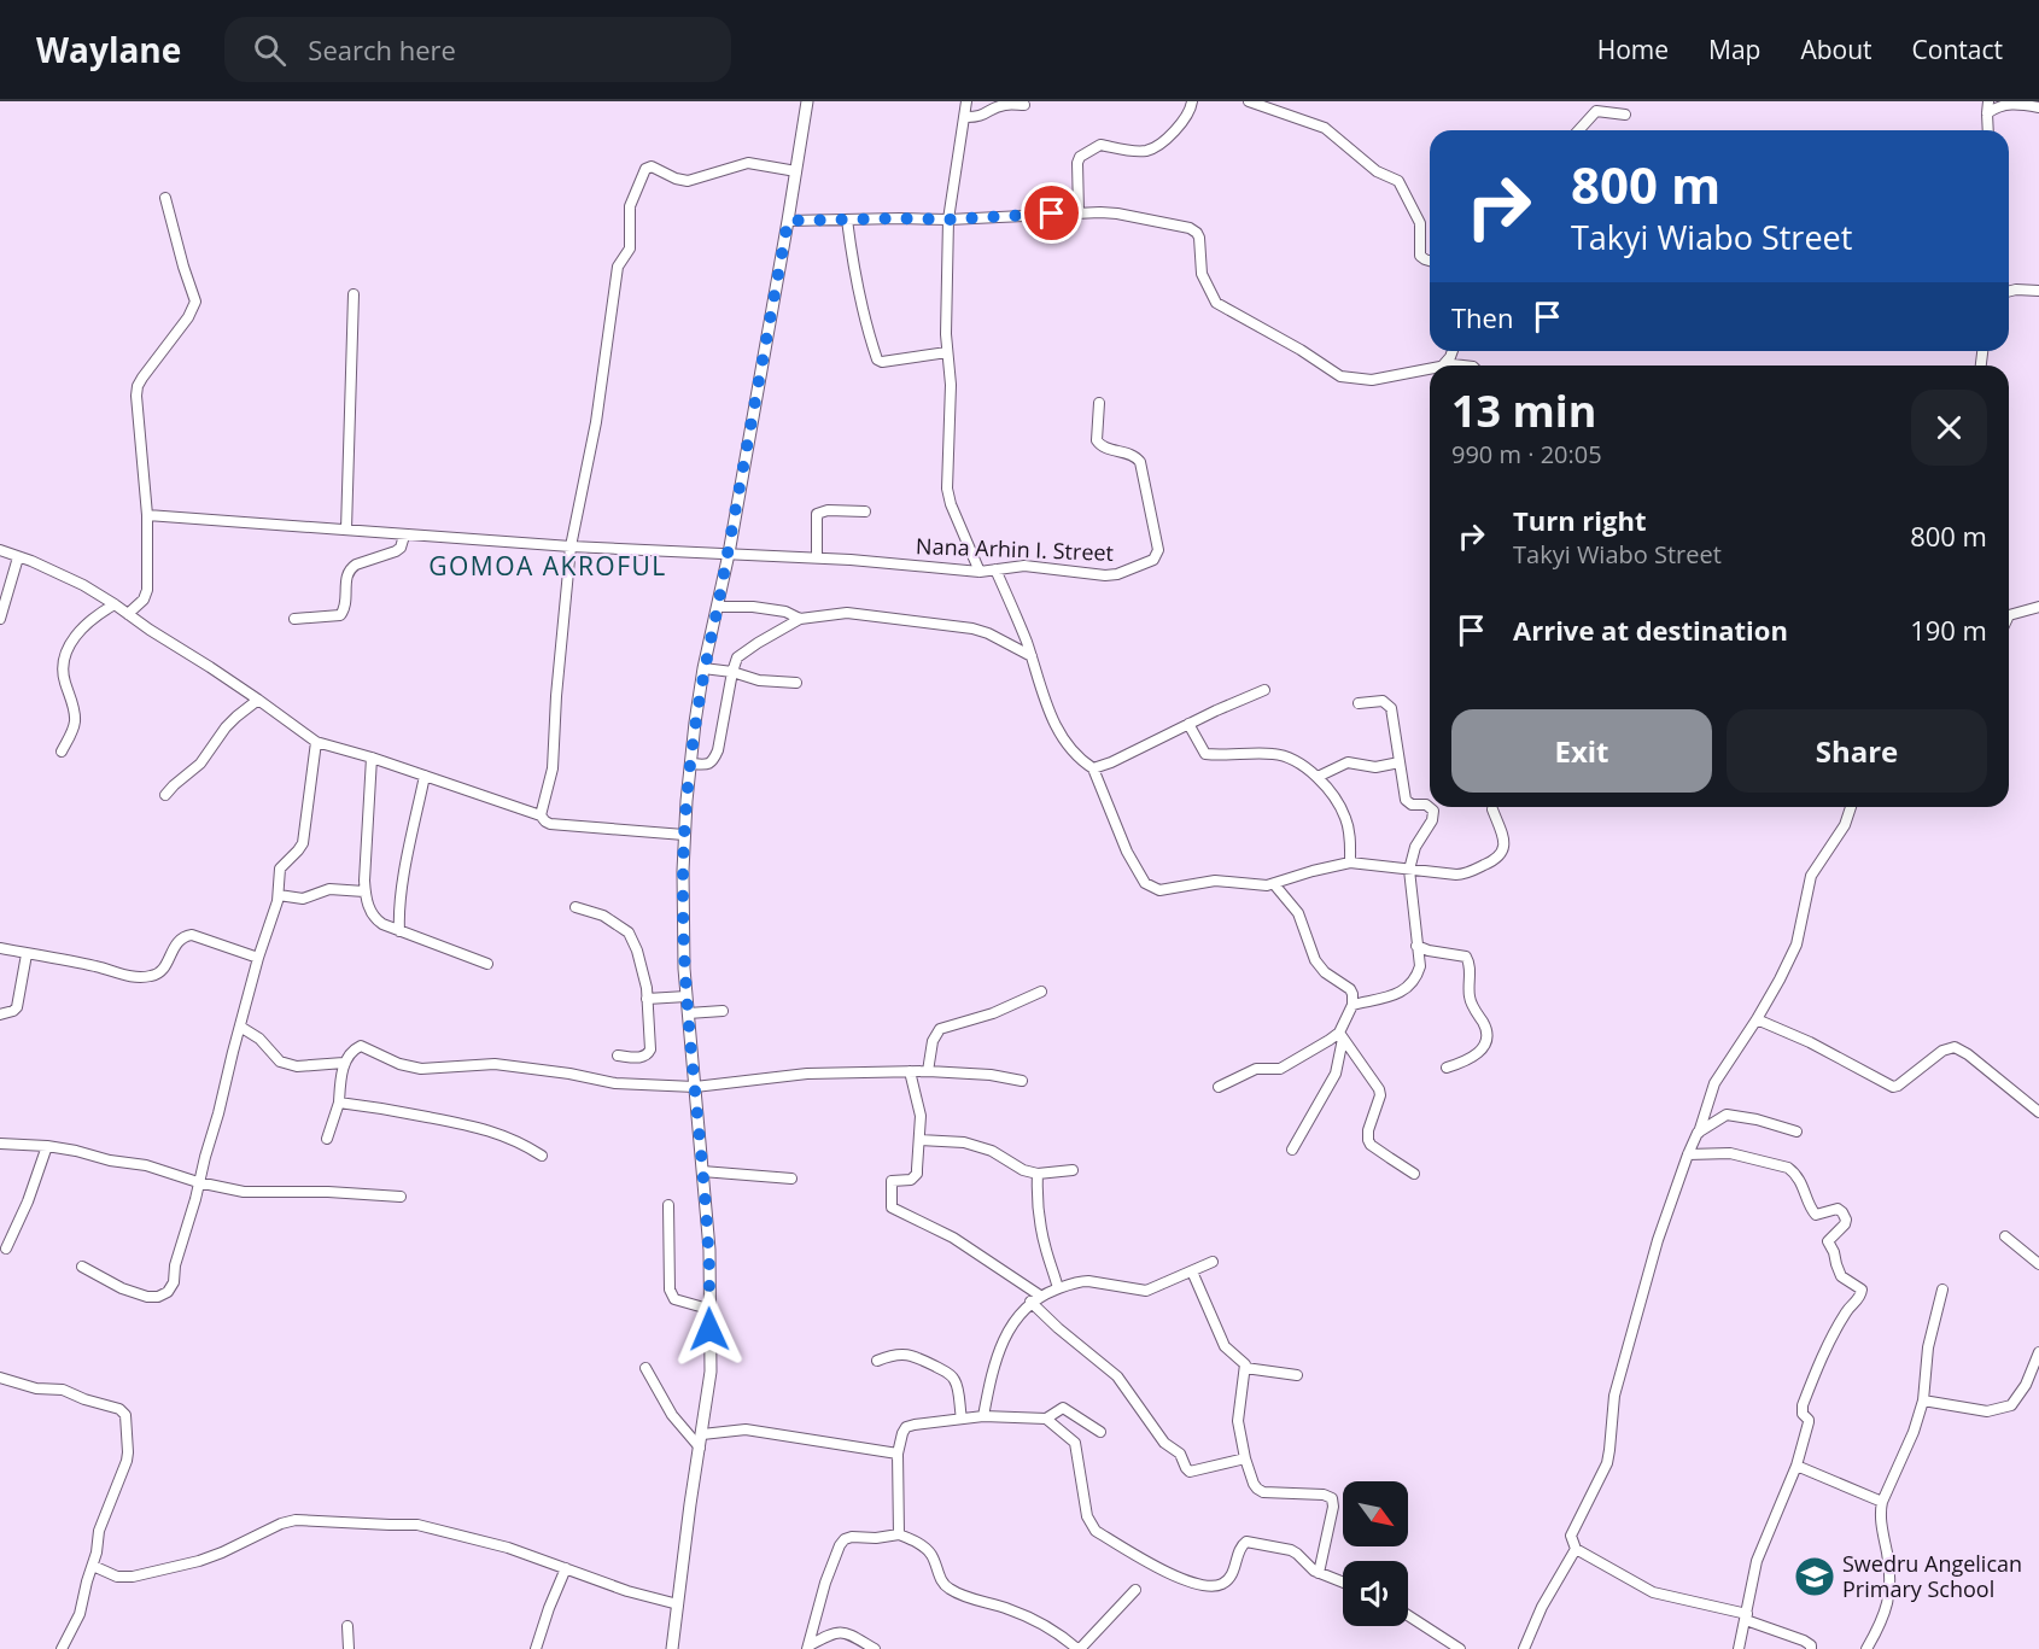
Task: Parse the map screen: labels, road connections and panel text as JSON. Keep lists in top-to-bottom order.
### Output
{
  "streets": {
    "street": ["Nana Arhin I. Street"]
  },
  "districts": ["GOMOA AKROFUL"],
  "places": {
    "school or university": ["Swedru Angelican Primary School"]
  },
  "north": "bottom right",
  "page": {
    "header": "Waylane",
    "search": "Search here",
    "nav": [
      "Home",
      "Map",
      "About",
      "Contact"
    ],
    "turn": ["800 m", "Takyi Wiabo Street"],
    "then": "Then",
    "heading": ["13 min", "990 m · 20:05"],
    "list": [
      {
        "name": "Turn right",
        "note": "Takyi Wiabo Street",
        "value": "800 m"
      },
      {
        "name": "Arrive at destination",
        "value": "190 m"
      }
    ],
    "buttons": ["Exit", "Share"]
  }
}
